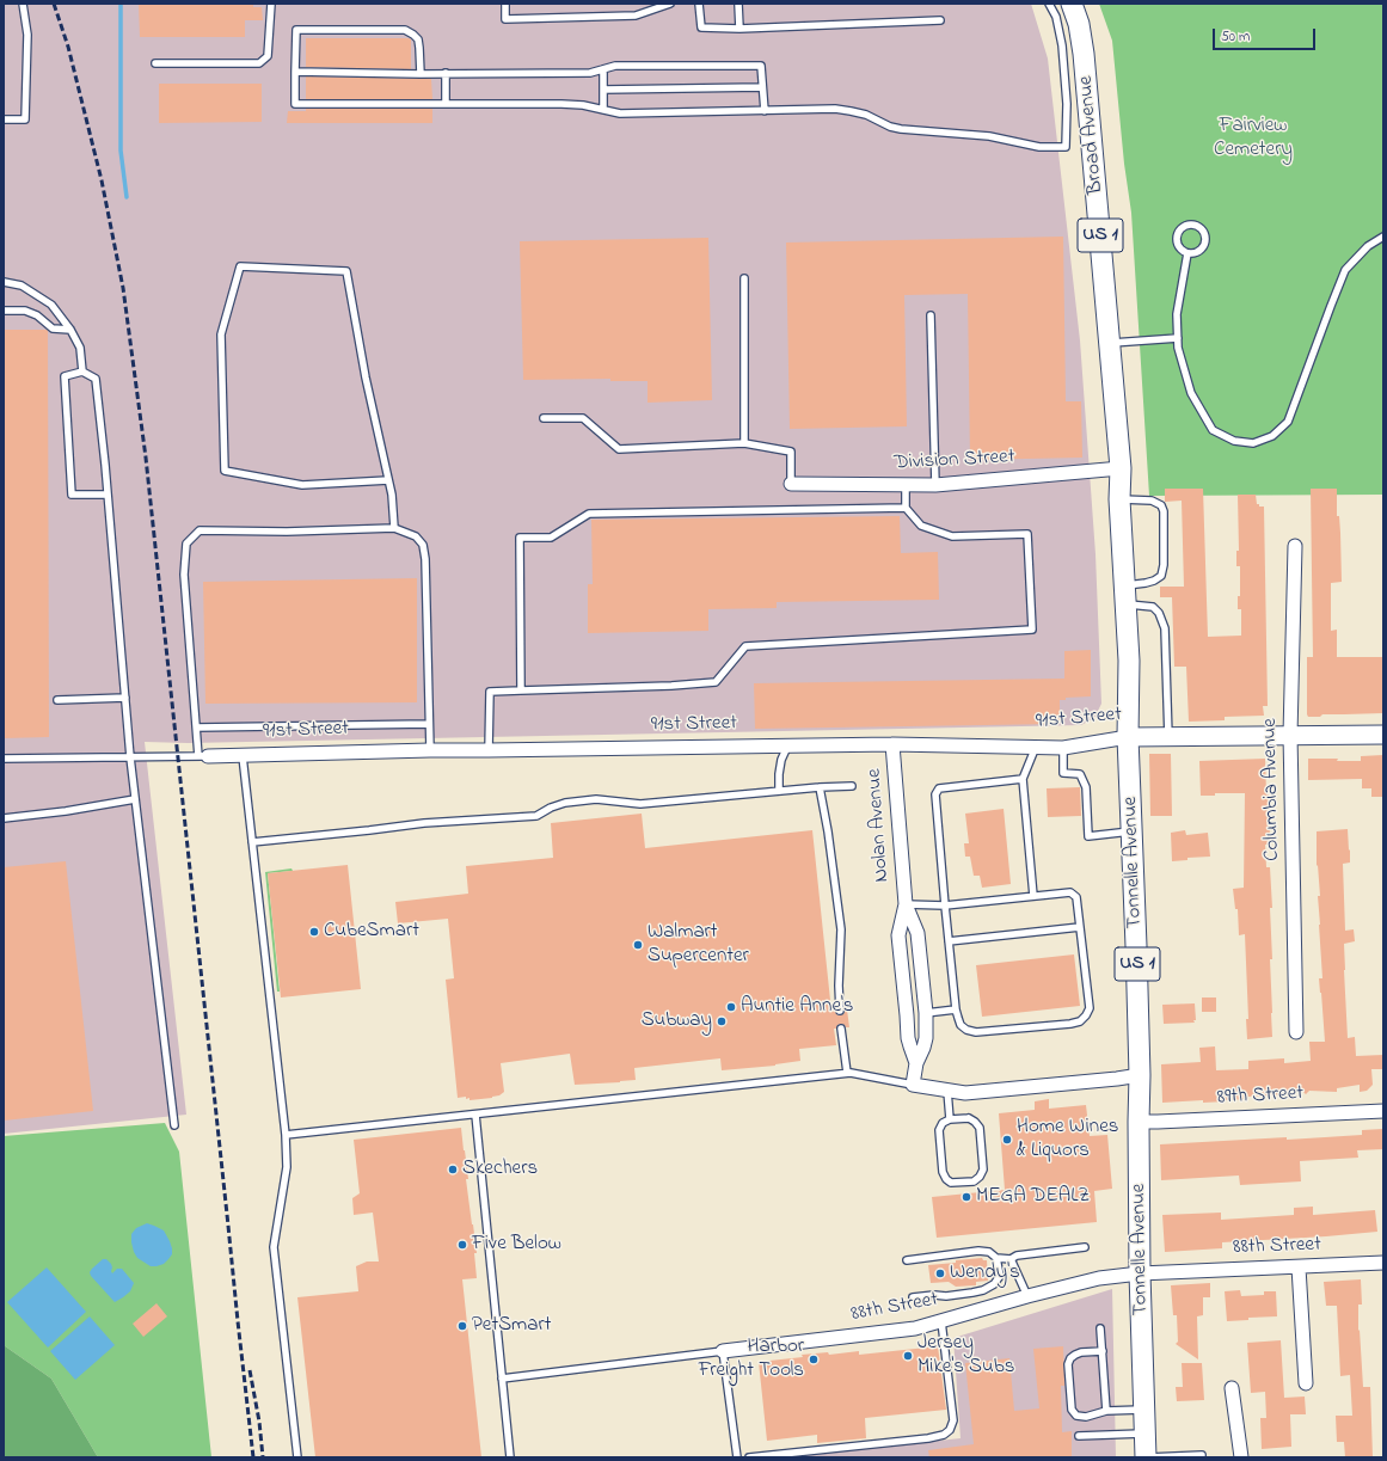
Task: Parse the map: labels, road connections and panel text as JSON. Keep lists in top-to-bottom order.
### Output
{
  "streets": {
    "main road": ["Broad Avenue", "US 1", "Tonnelle Avenue"],
    "street": [
      "Division Street",
      "91st Street",
      "Columbia Avenue",
      "Nolan Avenue",
      "89th Street",
      "88th Street"
    ]
  },
  "crossings": [
    ["Broad Avenue", "Division Street"],
    ["Broad Avenue", "Tonnelle Avenue"],
    ["Division Street", "Tonnelle Avenue"],
    ["91st Street", "Columbia Avenue"],
    ["91st Street", "Nolan Avenue"],
    ["91st Street", "Tonnelle Avenue"],
    ["Tonnelle Avenue", "89th Street"],
    ["Tonnelle Avenue", "88th Street"]
  ],
  "parks": ["Fairview Cemetery"],
  "places": [
    "CubeSmart",
    "Walmart Supercenter",
    "Auntie Anne's",
    "Subway",
    "Home Wines & Liquors",
    "Skechers",
    "MEGA DEALZ",
    "Five Below",
    "Wendy's",
    "PetSmart",
    "Jersey Mike's Subs",
    "Harbor Freight Tools"
  ],
  "scale_bar": "50 m"
}
